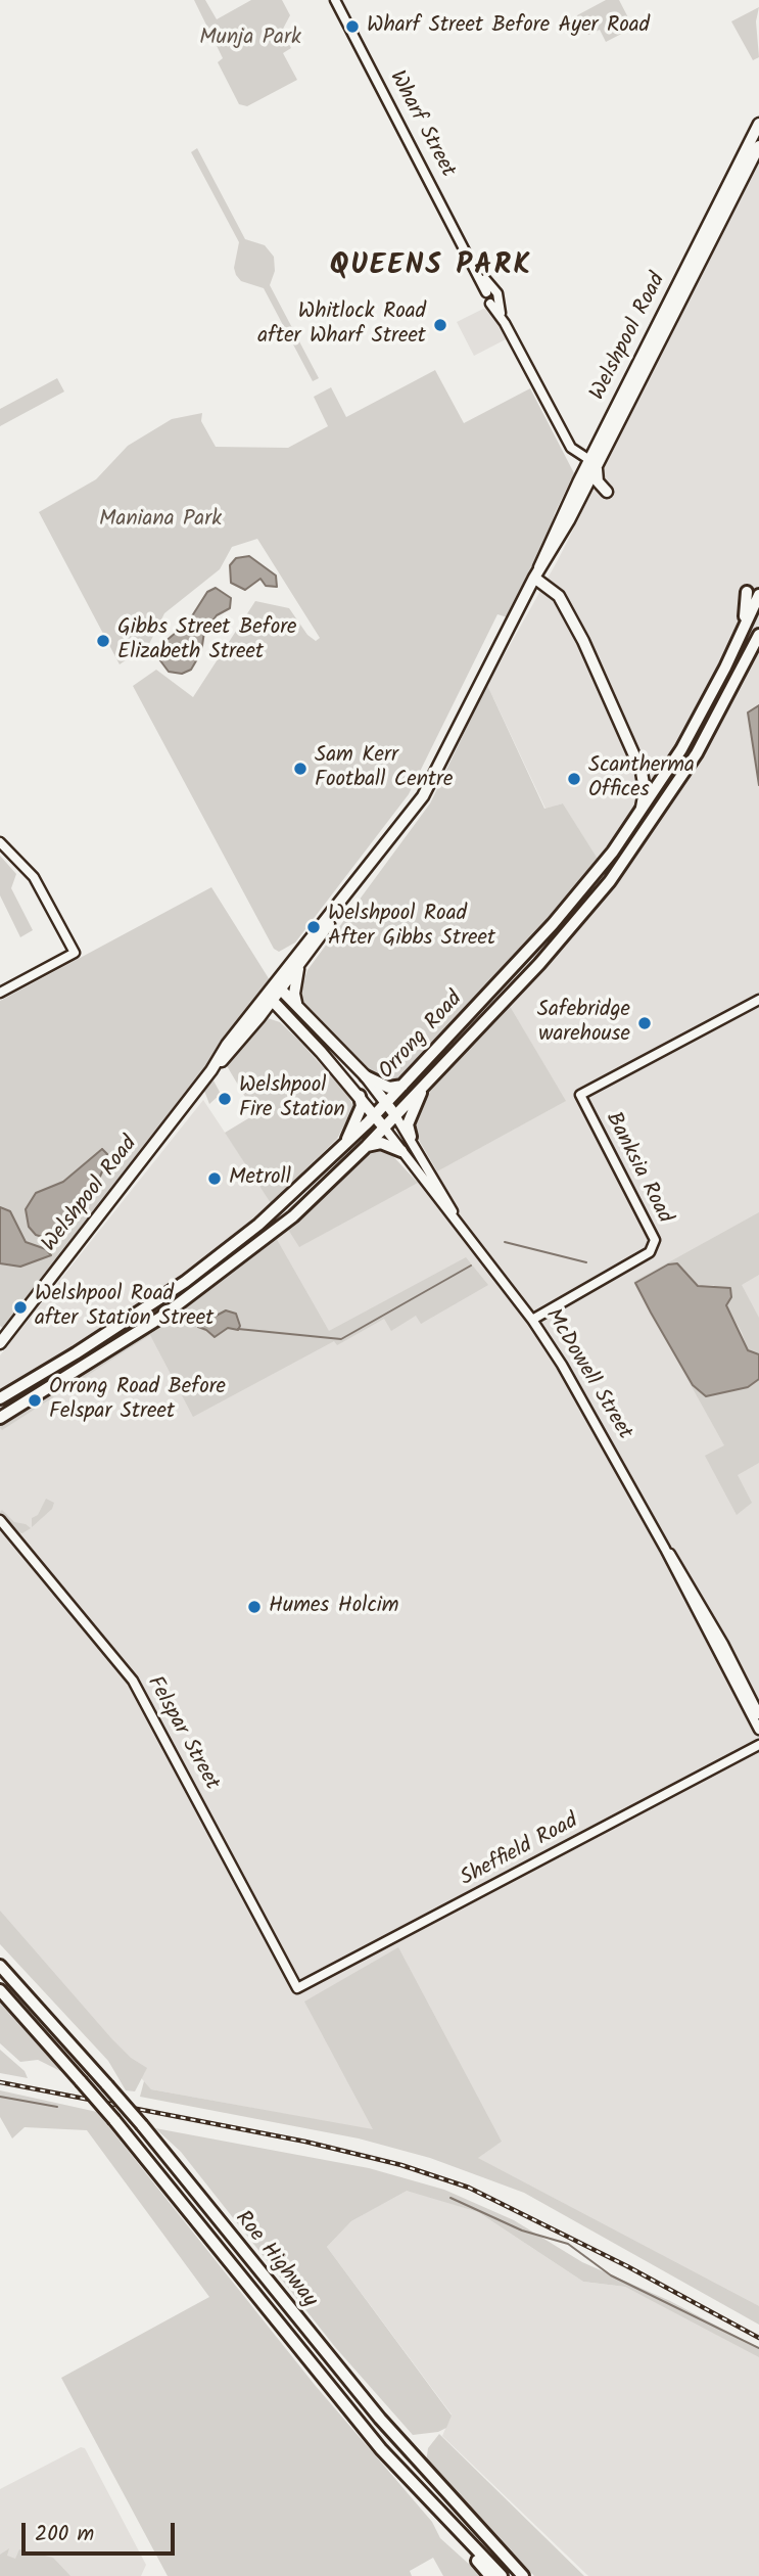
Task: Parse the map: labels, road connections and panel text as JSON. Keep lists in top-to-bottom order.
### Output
{
  "streets": {
    "highway": ["Orrong Road", "Roe Highway"],
    "main road": ["Welshpool Road", "McDowell Street"],
    "street": [
      "Wharf Street",
      "Banksia Road",
      "Felspar Street",
      "Sheffield Road"
    ]
  },
  "crossings": [
    ["Wharf Street", "Welshpool Road"],
    ["Welshpool Road", "McDowell Street"],
    ["Orrong Road", "McDowell Street"],
    ["Banksia Road", "McDowell Street"],
    ["Felspar Street", "Sheffield Road"]
  ],
  "districts": ["QUEENS PARK"],
  "parks": ["Munja Park", "Maniana Park"],
  "places": [
    "Wharf Street Before Ayer Road",
    "Whitlock Road after Wharf Street",
    "Gibbs Street Before Elizabeth Street",
    "Sam Kerr Football Centre",
    "Scantherma Offices",
    "Welshpool Road After Gibbs Street",
    "Safebridge warehouse",
    "Welshpool Fire Station",
    "Metroll",
    "Welshpool Road after Station Street",
    "Orrong Road Before Felspar Street",
    "Humes Holcim"
  ],
  "scale_bar": "200 m"
}
